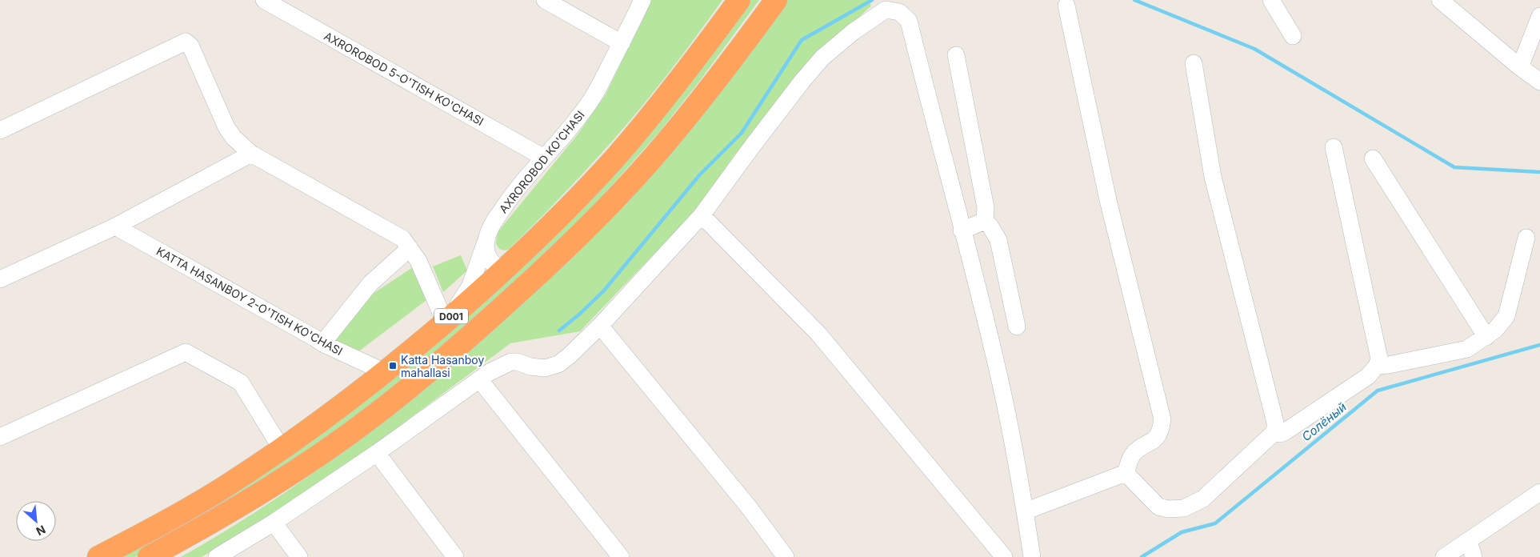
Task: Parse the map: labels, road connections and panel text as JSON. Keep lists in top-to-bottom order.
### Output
{
  "streets": {
    "highway": ["D001"],
    "street": ["AXROROBOD 5-O'TISH KO'CHASI", "AXROROBOD KO'CHASI", "KATTA HASANBOY 2-O'TISH KO'CHASI"]
  },
  "crossings": [
    ["AXROROBOD 5-O'TISH KO'CHASI", "AXROROBOD KO'CHASI"],
    ["AXROROBOD KO'CHASI", "D001"],
    ["KATTA HASANBOY 2-O'TISH KO'CHASI", "D001"]
  ],
  "water": ["Солёный"],
  "places": {
    "transit": ["Katta Hasanboy mahallasi"]
  },
  "north": "bottom right"
}
